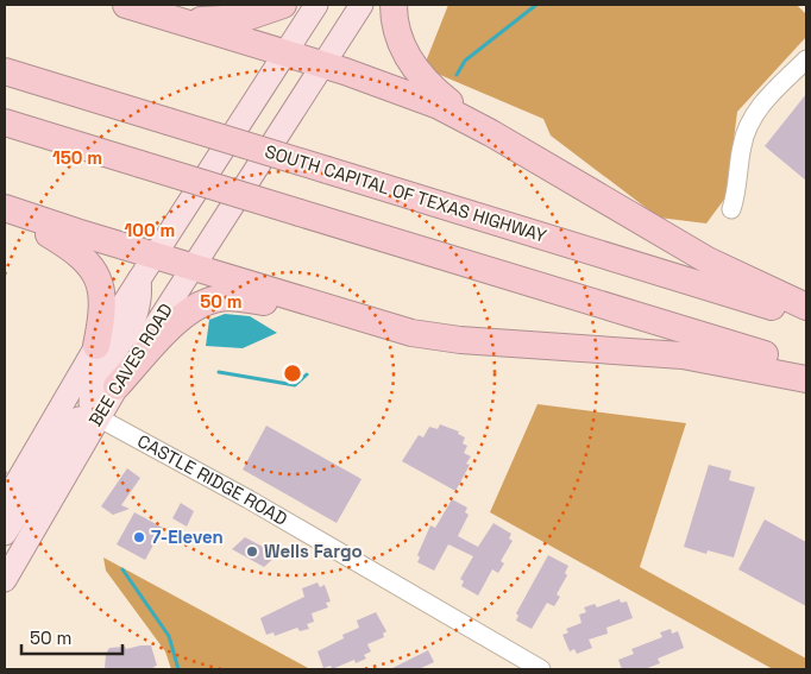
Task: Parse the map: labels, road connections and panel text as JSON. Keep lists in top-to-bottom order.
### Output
{
  "streets": {
    "highway": ["SOUTH CAPITAL OF TEXAS HIGHWAY"],
    "main road": ["BEE CAVES ROAD"],
    "street": ["CASTLE RIDGE ROAD"]
  },
  "crossings": [
    ["BEE CAVES ROAD", "CASTLE RIDGE ROAD"]
  ],
  "places": ["7-Eleven", "Wells Fargo"],
  "scale_bar": "50 m",
  "rings": ["150 m", "100 m", "50 m"]
}
